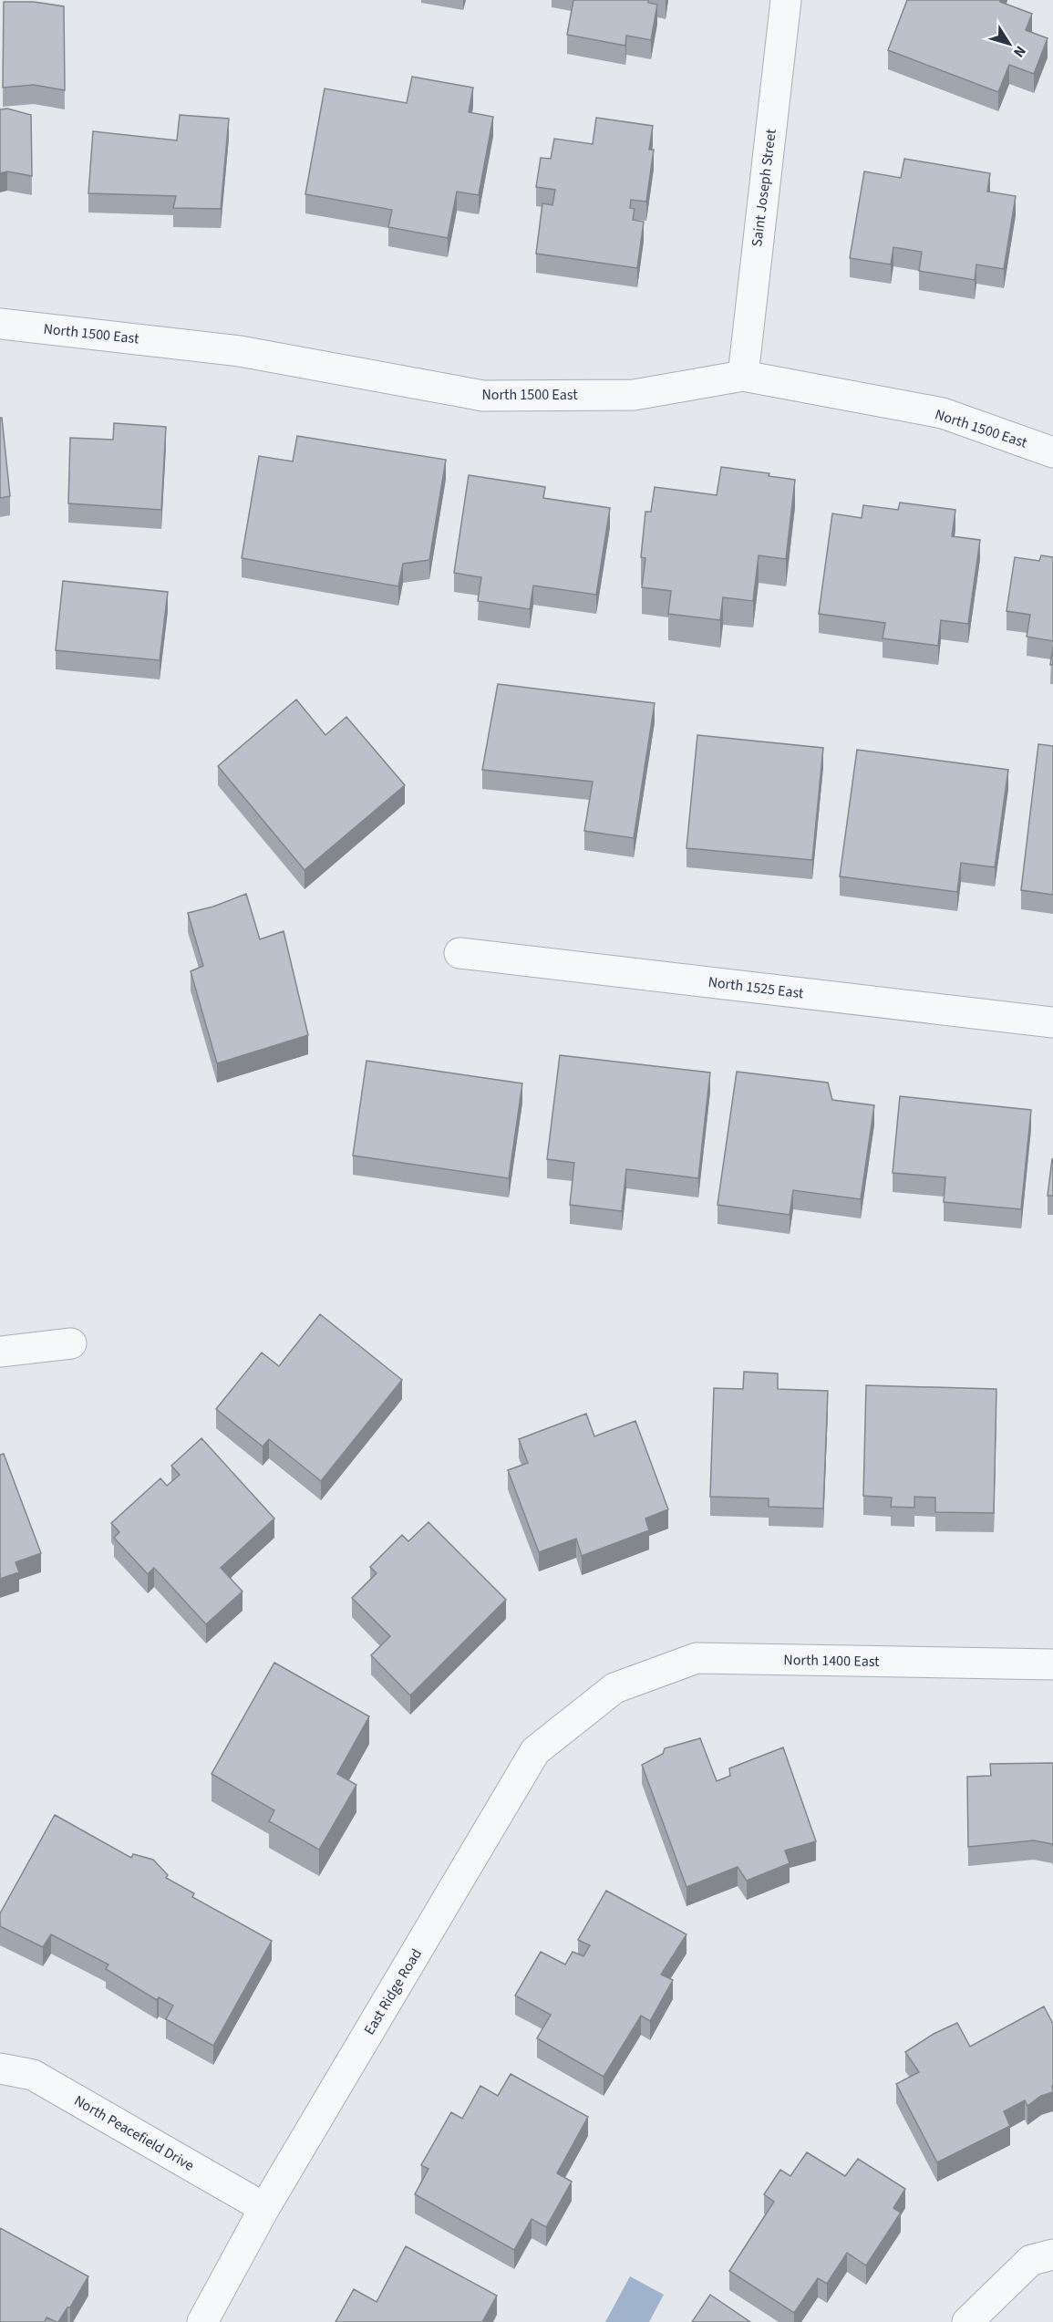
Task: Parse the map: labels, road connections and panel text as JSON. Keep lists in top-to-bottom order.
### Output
{
  "streets": {
    "street": [
      "Saint Joseph Street",
      "North 1500 East",
      "North 1525 East",
      "North 1400 East",
      "East Ridge Road",
      "North Peacefield Drive"
    ]
  },
  "crossings": [
    ["Saint Joseph Street", "North 1500 East"],
    ["North 1400 East", "East Ridge Road"],
    ["East Ridge Road", "North Peacefield Drive"]
  ],
  "north": "bottom right"
}
